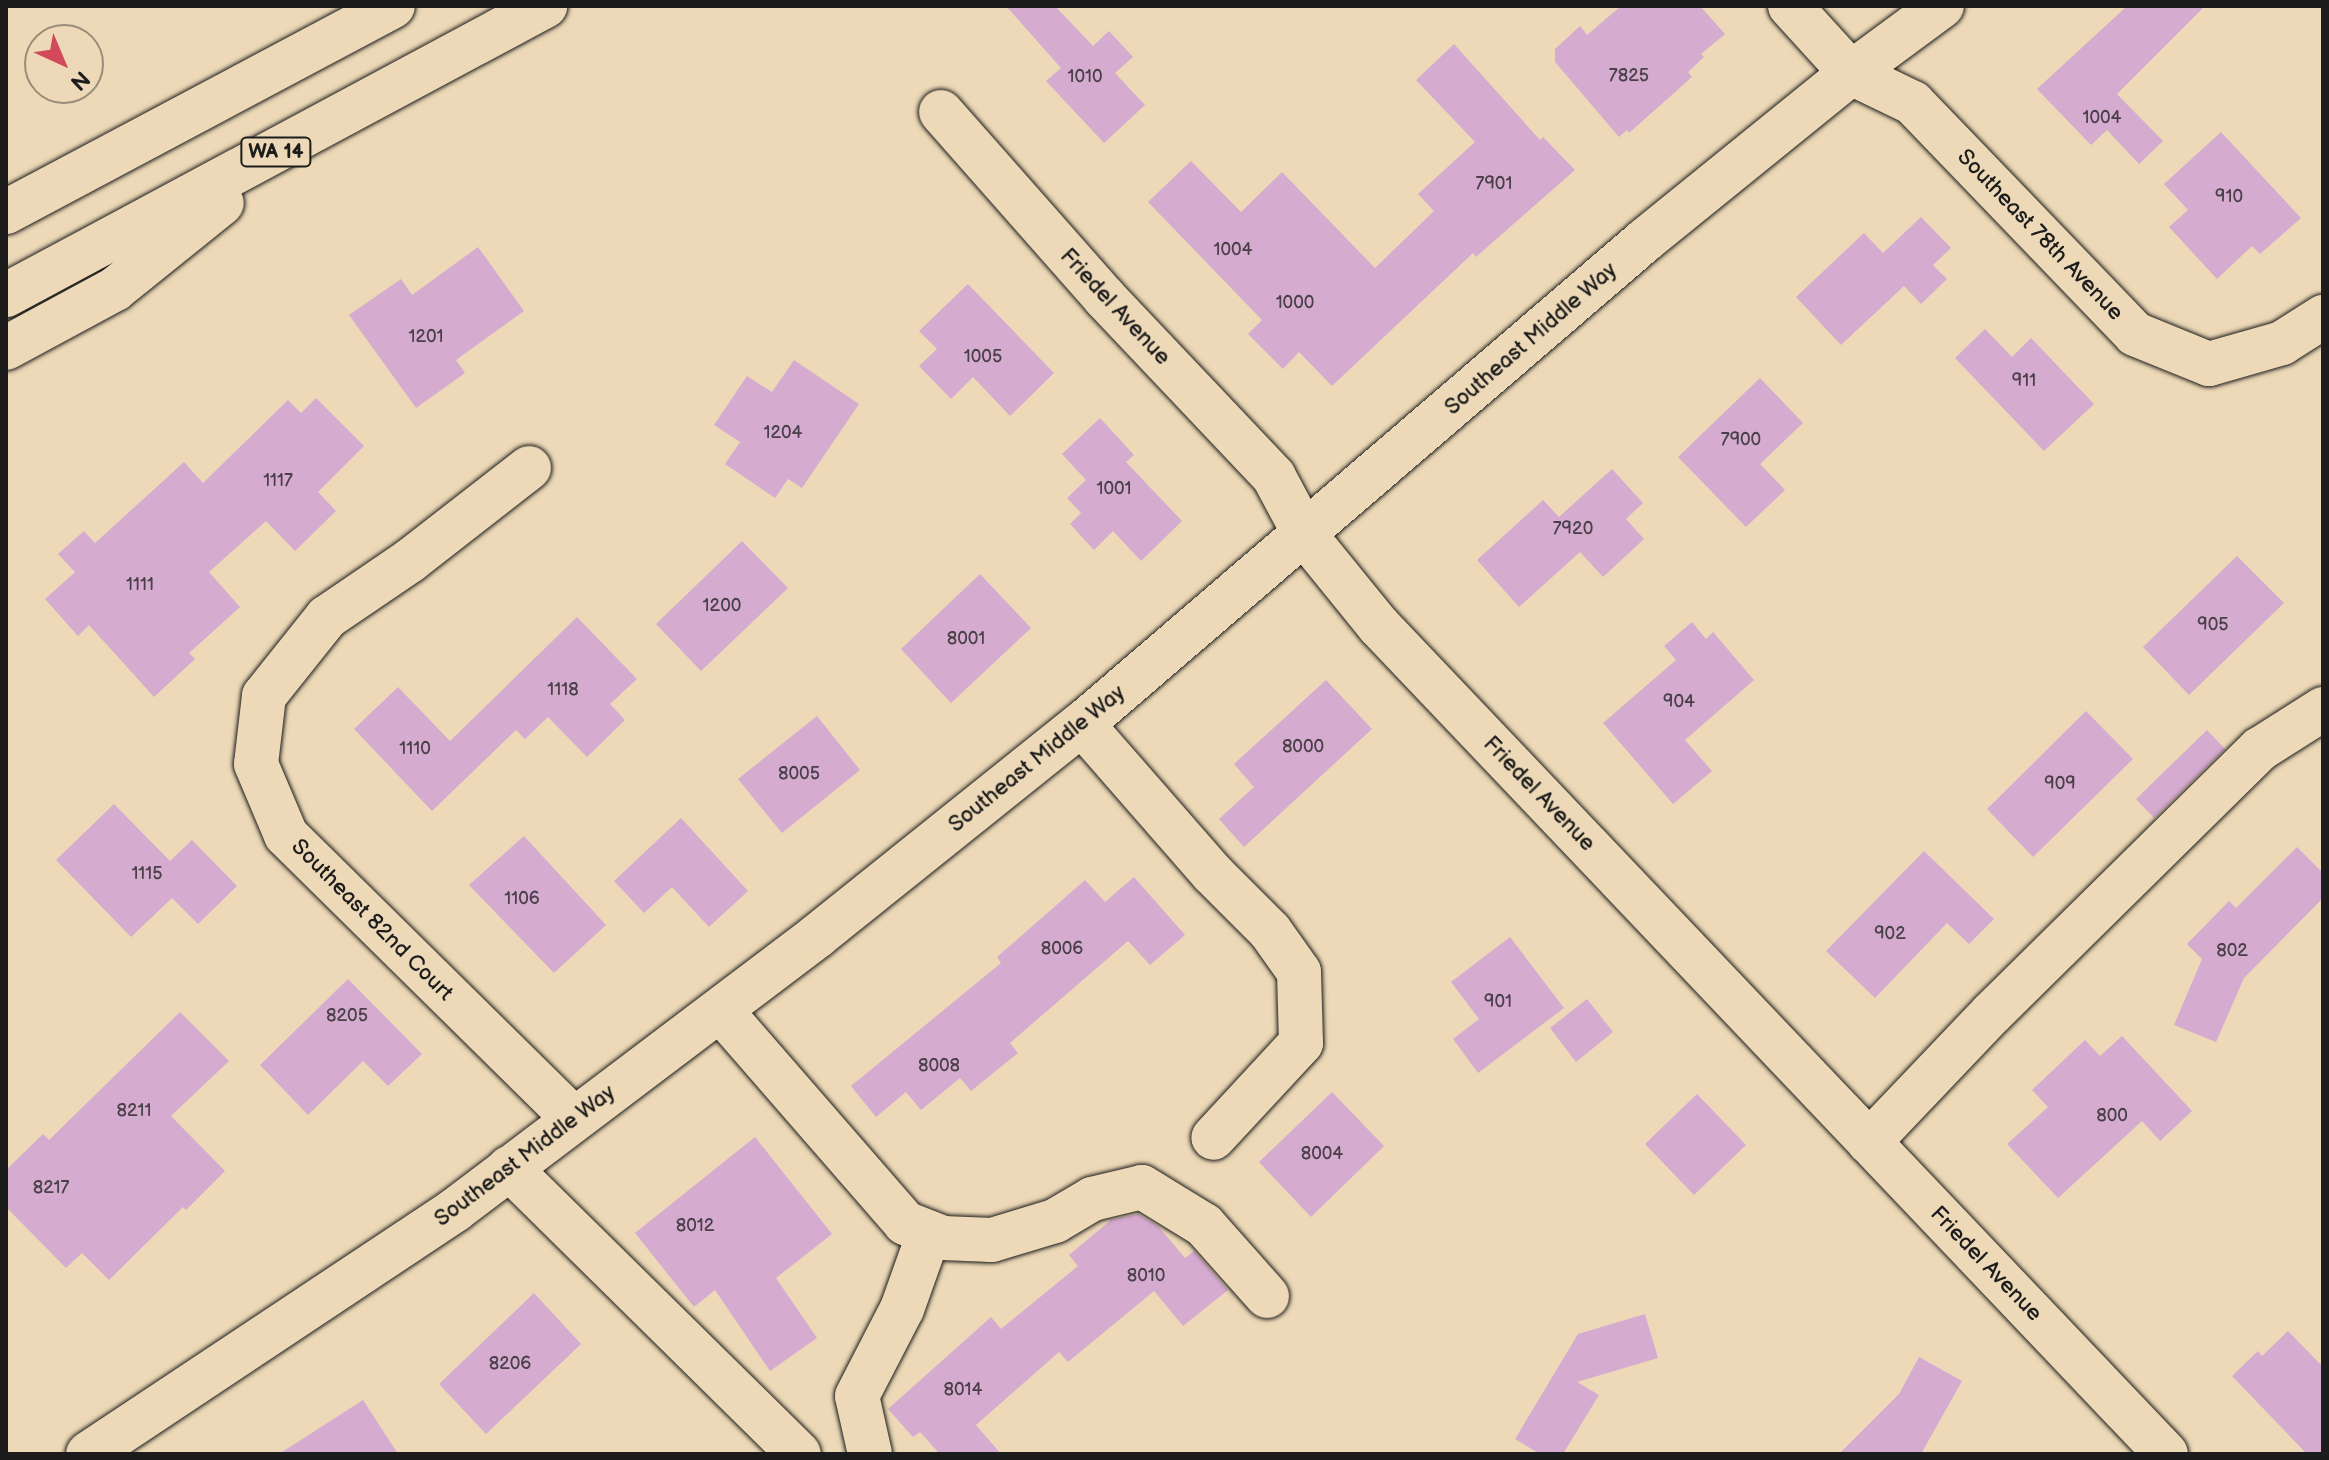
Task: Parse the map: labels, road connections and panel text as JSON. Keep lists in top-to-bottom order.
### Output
{
  "streets": {
    "main road": [
      "WA 14",
      "Southeast 78th Avenue",
      "Friedel Avenue",
      "Southeast Middle Way",
      "Southeast 82nd Court"
    ]
  },
  "crossings": [
    ["Southeast 78th Avenue", "Southeast Middle Way"],
    ["Friedel Avenue", "Southeast Middle Way"],
    ["Southeast Middle Way", "Southeast 82nd Court"]
  ],
  "house_numbers": [
    "7825",
    "1010",
    "1004",
    "7901",
    "910",
    "1004",
    "1000",
    "1201",
    "1005",
    "911",
    "1204",
    "7900",
    "1117",
    "1001",
    "7920",
    "1111",
    "1200",
    "905",
    "8001",
    "1118",
    "904",
    "8000",
    "1110",
    "8005",
    "909",
    "1115",
    "1106",
    "902",
    "8006",
    "802",
    "901",
    "8205",
    "8008",
    "8211",
    "800",
    "8004",
    "8217",
    "8012",
    "8010",
    "8206",
    "8014"
  ],
  "north": "bottom right"
}
